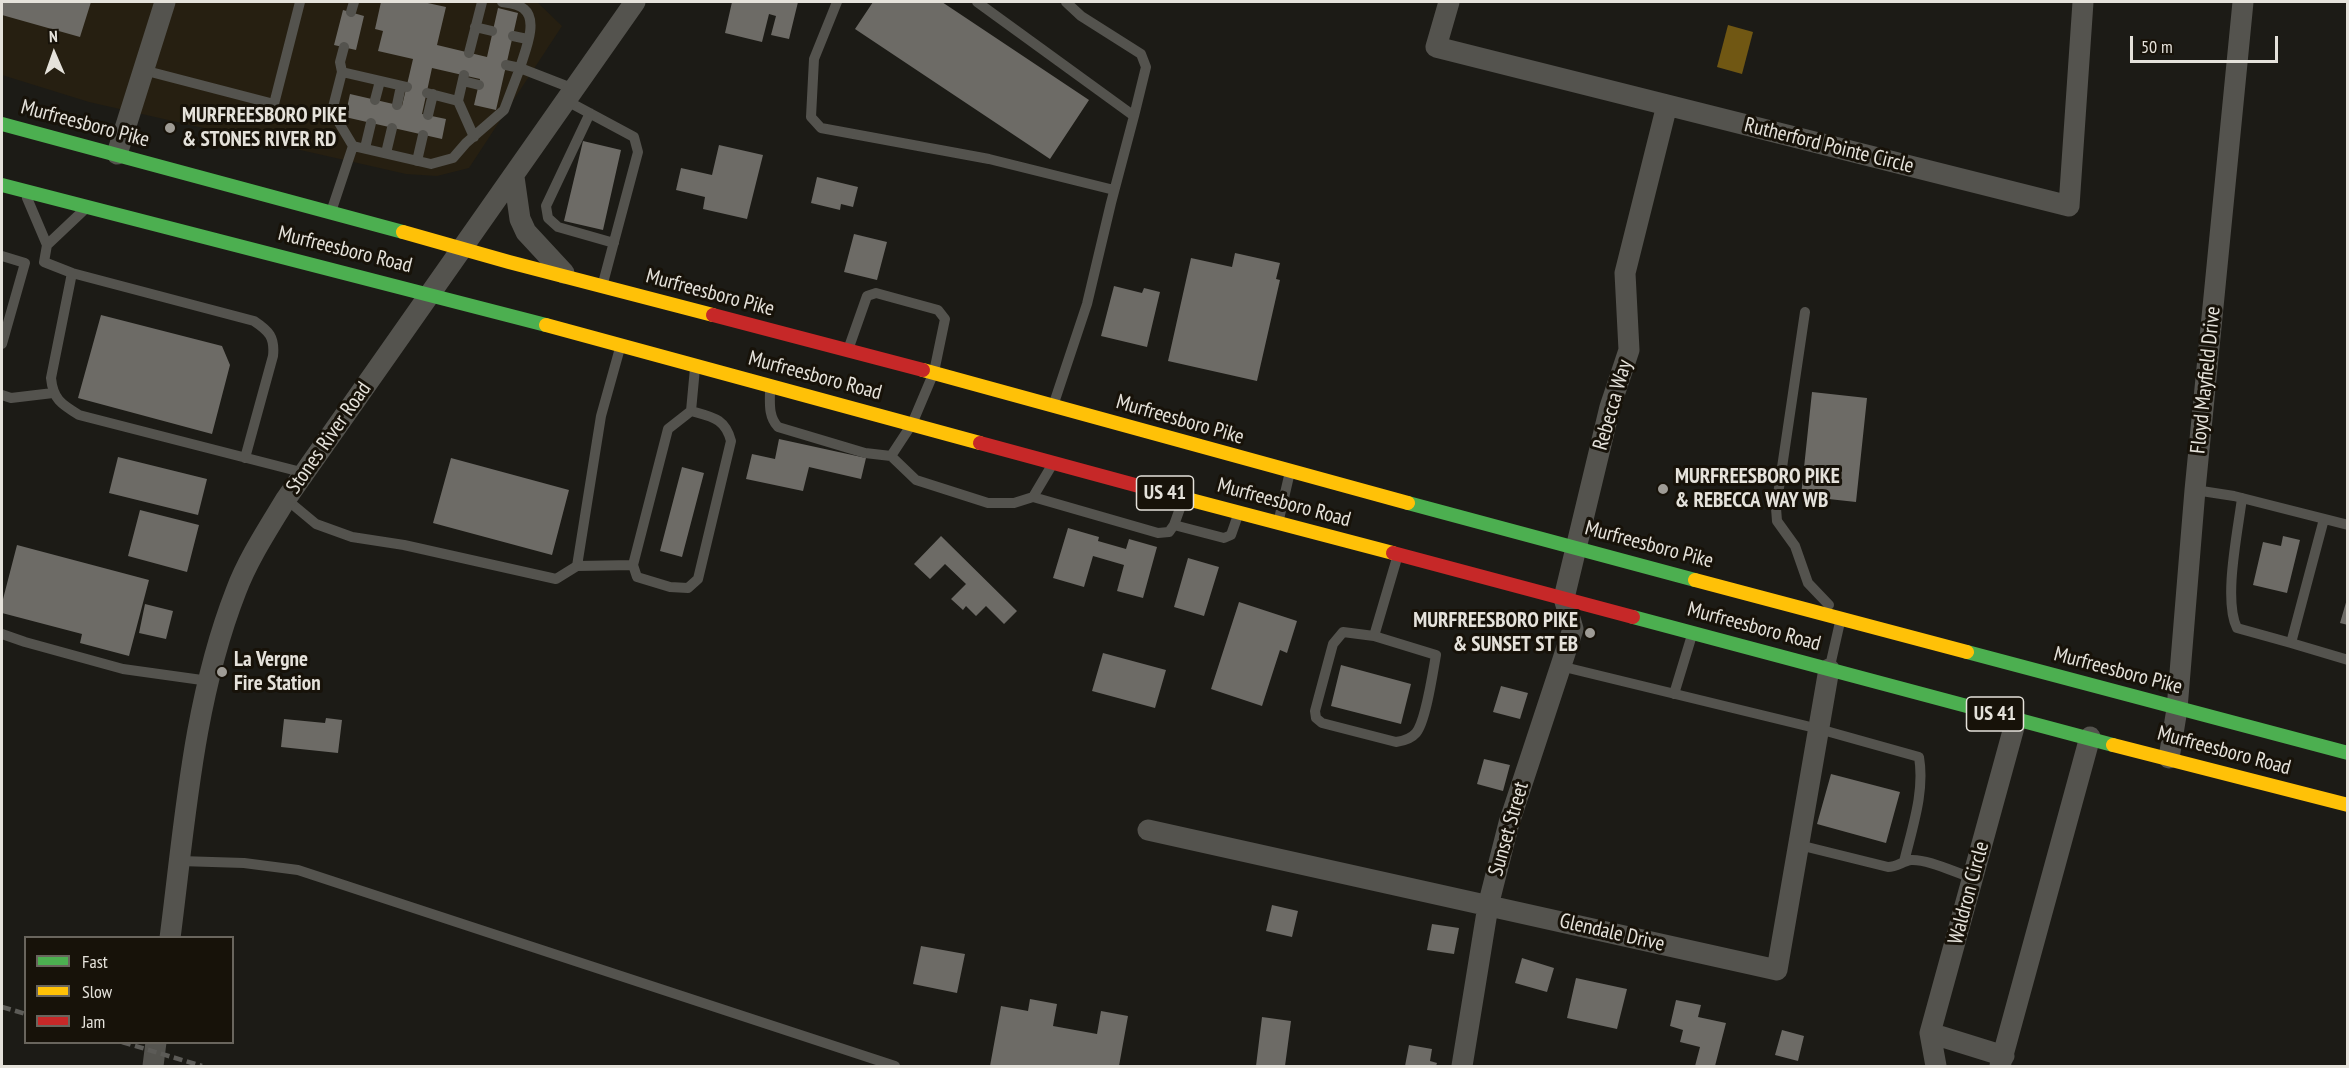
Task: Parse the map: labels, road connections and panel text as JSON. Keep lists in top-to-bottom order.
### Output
{
  "streets": {
    "main road": ["Murfreesboro Pike", "Murfreesboro Road", "US 41"],
    "street": [
      "Rutherford Pointe Circle",
      "Floyd Mayfield Drive",
      "Rebecca Way",
      "Stones River Road",
      "Sunset Street",
      "Waldron Circle",
      "Glendale Drive"
    ]
  },
  "crossings": [
    ["Murfreesboro Pike", "Floyd Mayfield Drive"],
    ["Murfreesboro Pike", "Rebecca Way"],
    ["Murfreesboro Pike", "Stones River Road"],
    ["Rutherford Pointe Circle", "Rebecca Way"],
    ["Murfreesboro Road", "Floyd Mayfield Drive"],
    ["Murfreesboro Road", "Rebecca Way"],
    ["Murfreesboro Road", "Stones River Road"],
    ["Murfreesboro Road", "Sunset Street"],
    ["Murfreesboro Road", "Waldron Circle"],
    ["Murfreesboro Road", "Glendale Drive"],
    ["Rebecca Way", "Sunset Street"],
    ["Sunset Street", "Glendale Drive"]
  ],
  "places": [
    "MURFREESBORO PIKE & STONES RIVER RD",
    "MURFREESBORO PIKE & REBECCA WAY WB",
    "MURFREESBORO PIKE & SUNSET ST EB",
    "La Vergne Fire Station"
  ],
  "legend": ["Fast", "Slow", "Jam"],
  "scale_bar": "50 m",
  "north": "top"
}
